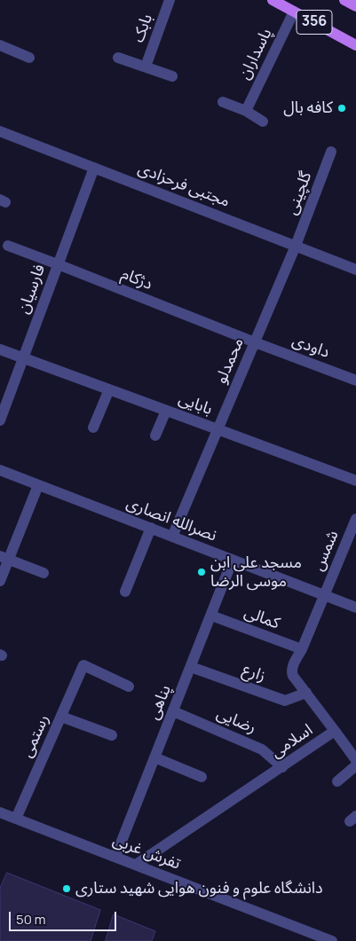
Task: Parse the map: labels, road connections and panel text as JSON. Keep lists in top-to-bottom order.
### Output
{
  "streets": {
    "main road": ["356"],
    "street": [
      "بابک",
      "پاسداران",
      "مجتبی فرحزادی",
      "گلچینی",
      "دژکام",
      "فارسیان",
      "داودی",
      "محمدلو",
      "بابایی",
      "نصرالله انصاری",
      "شمس",
      "کمالی",
      "زارع",
      "پناهی",
      "رضایی",
      "رستمی",
      "اسلامی",
      "تفرش غربی"
    ]
  },
  "crossings": [
    ["356", "پاسداران"],
    ["مجتبی فرحزادی", "گلچینی"],
    ["مجتبی فرحزادی", "فارسیان"],
    ["مجتبی فرحزادی", "محمدلو"],
    ["گلچینی", "محمدلو"],
    ["دژکام", "فارسیان"],
    ["دژکام", "داودی"],
    ["دژکام", "محمدلو"],
    ["فارسیان", "بابایی"],
    ["داودی", "محمدلو"],
    ["محمدلو", "بابایی"],
    ["محمدلو", "نصرالله انصاری"],
    ["نصرالله انصاری", "شمس"],
    ["نصرالله انصاری", "پناهی"],
    ["نصرالله انصاری", "اسلامی"],
    ["شمس", "اسلامی"],
    ["کمالی", "پناهی"],
    ["کمالی", "اسلامی"],
    ["زارع", "پناهی"],
    ["زارع", "اسلامی"],
    ["پناهی", "رضایی"],
    ["پناهی", "تفرش غربی"],
    ["رضایی", "اسلامی"],
    ["رستمی", "تفرش غربی"],
    ["اسلامی", "تفرش غربی"]
  ],
  "places": ["کافه بال", "مسجد علی ابن موسی الرضا", "دانشگاه علوم و فنون هوایی شهید ستاری"],
  "scale_bar": "50 m"
}
